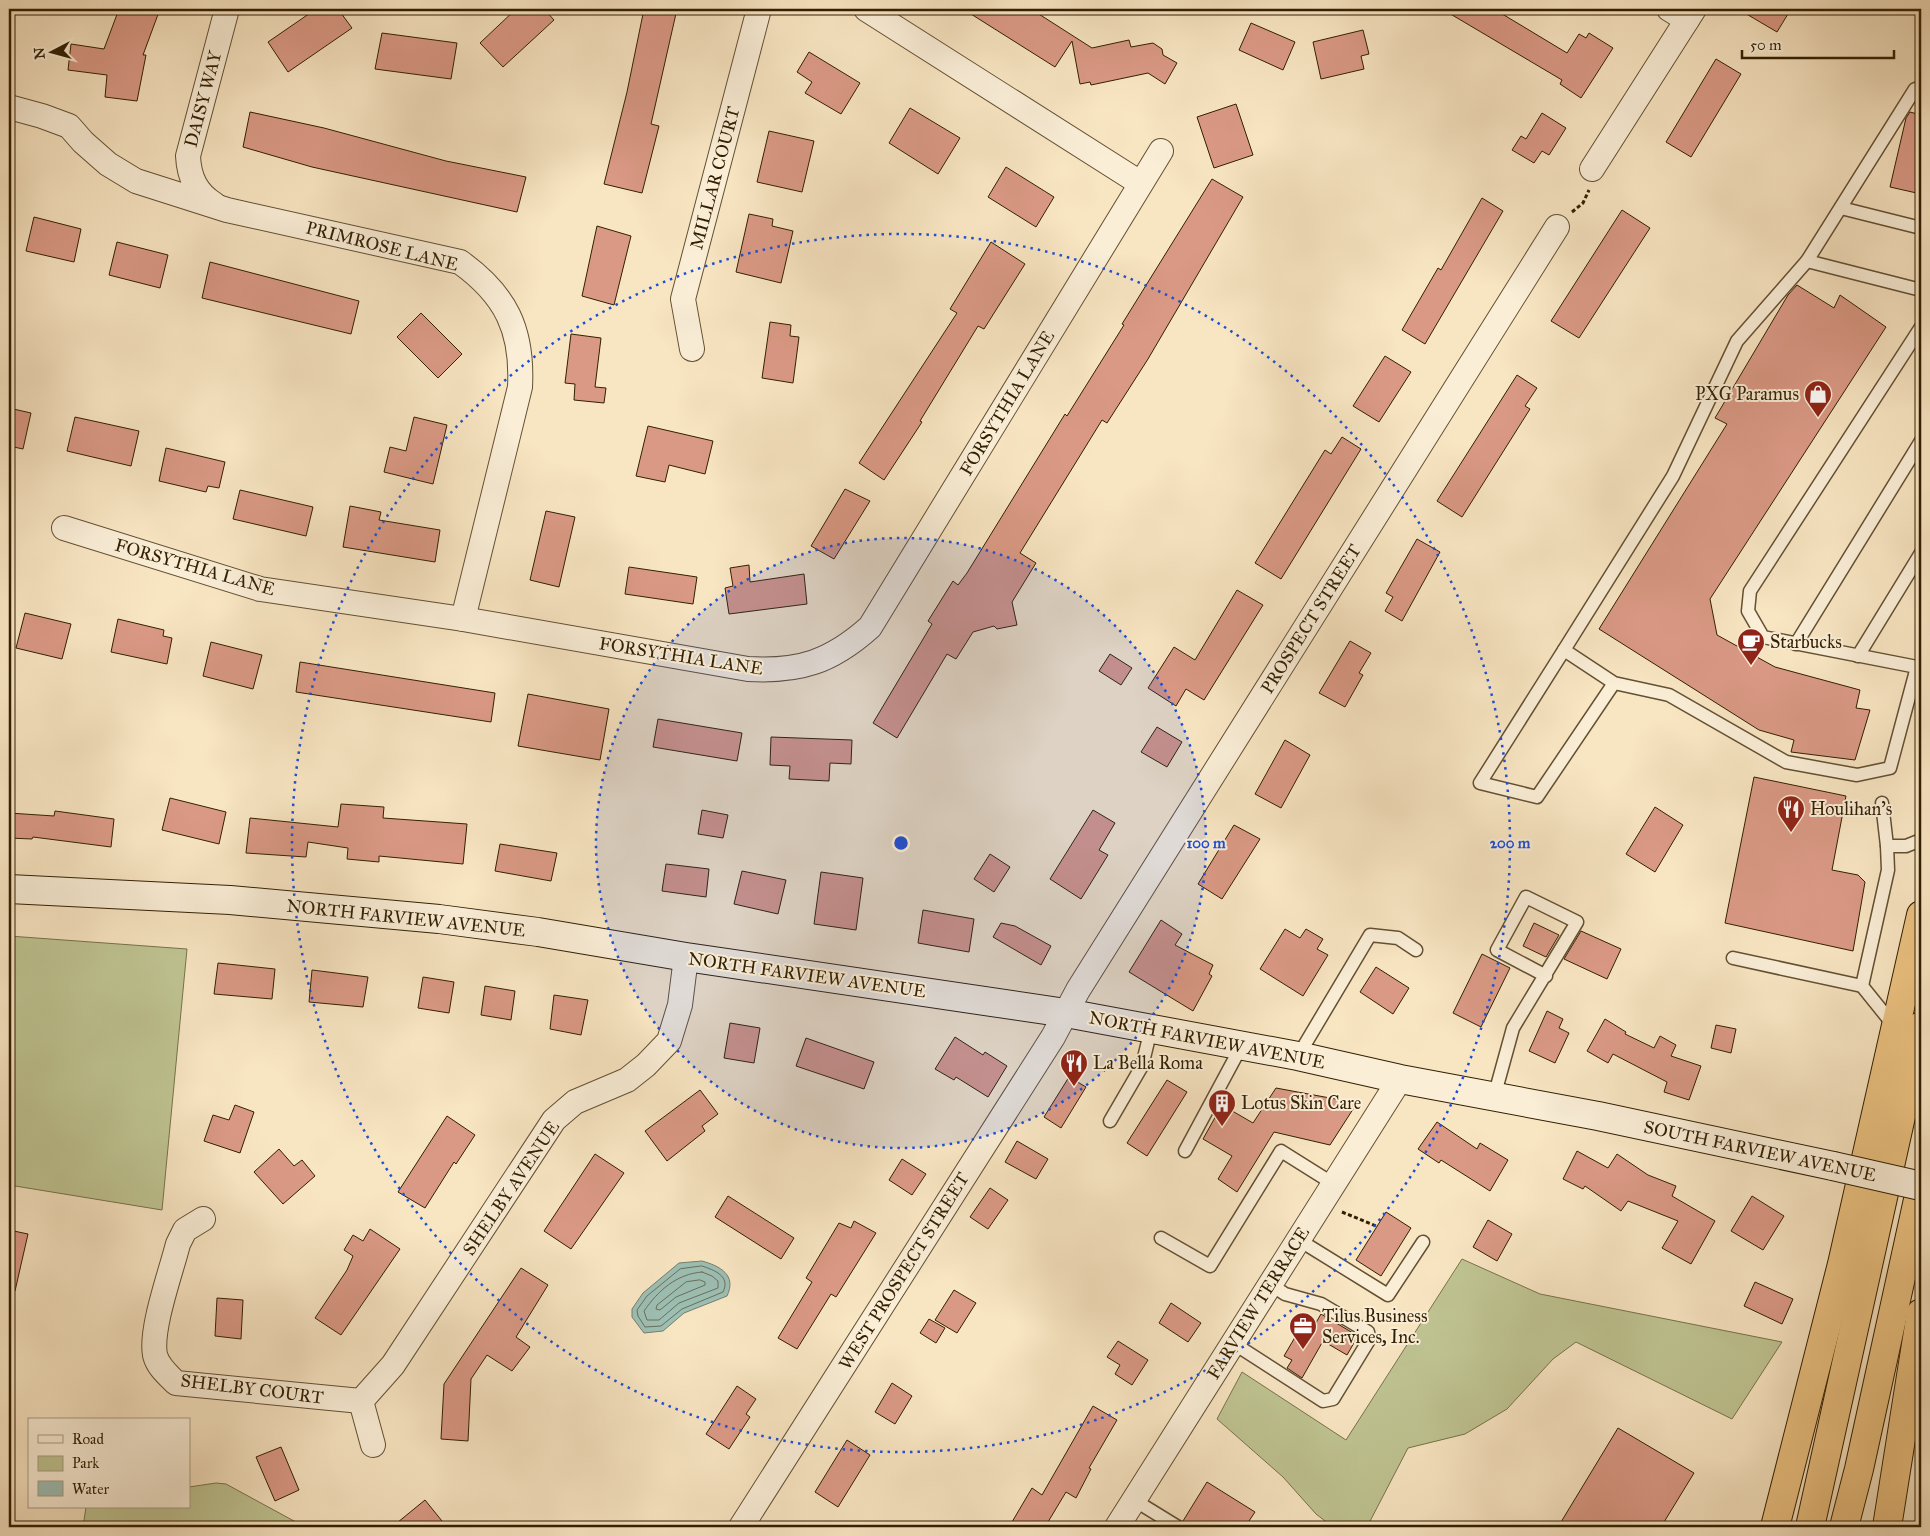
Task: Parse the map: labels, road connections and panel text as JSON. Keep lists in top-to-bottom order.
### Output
{
  "streets": {
    "street": [
      "DAISY WAY",
      "MILLAR COURT",
      "PRIMROSE LANE",
      "FORSYTHIA LANE",
      "PROSPECT STREET",
      "NORTH FARVIEW AVENUE",
      "SOUTH FARVIEW AVENUE",
      "SHELBY AVENUE",
      "WEST PROSPECT STREET",
      "FARVIEW TERRACE",
      "SHELBY COURT"
    ]
  },
  "crossings": [
    ["DAISY WAY", "PRIMROSE LANE"],
    ["PRIMROSE LANE", "FORSYTHIA LANE"],
    ["PROSPECT STREET", "NORTH FARVIEW AVENUE"],
    ["PROSPECT STREET", "WEST PROSPECT STREET"],
    ["NORTH FARVIEW AVENUE", "SOUTH FARVIEW AVENUE"],
    ["NORTH FARVIEW AVENUE", "SHELBY AVENUE"],
    ["NORTH FARVIEW AVENUE", "WEST PROSPECT STREET"],
    ["NORTH FARVIEW AVENUE", "FARVIEW TERRACE"],
    ["SHELBY AVENUE", "SHELBY COURT"]
  ],
  "places": {
    "shop": ["PXG Paramus"],
    "cafe": ["Starbucks"],
    "restaurant": ["Houlihan's", "La Bella Roma"],
    "building": ["Lotus Skin Care"],
    "office": ["Tilus Business Services, Inc."]
  },
  "legend": ["Road", "Park", "Water"],
  "scale_bar": "50 m",
  "north": "left",
  "rings": ["100 m", "200 m"]
}
